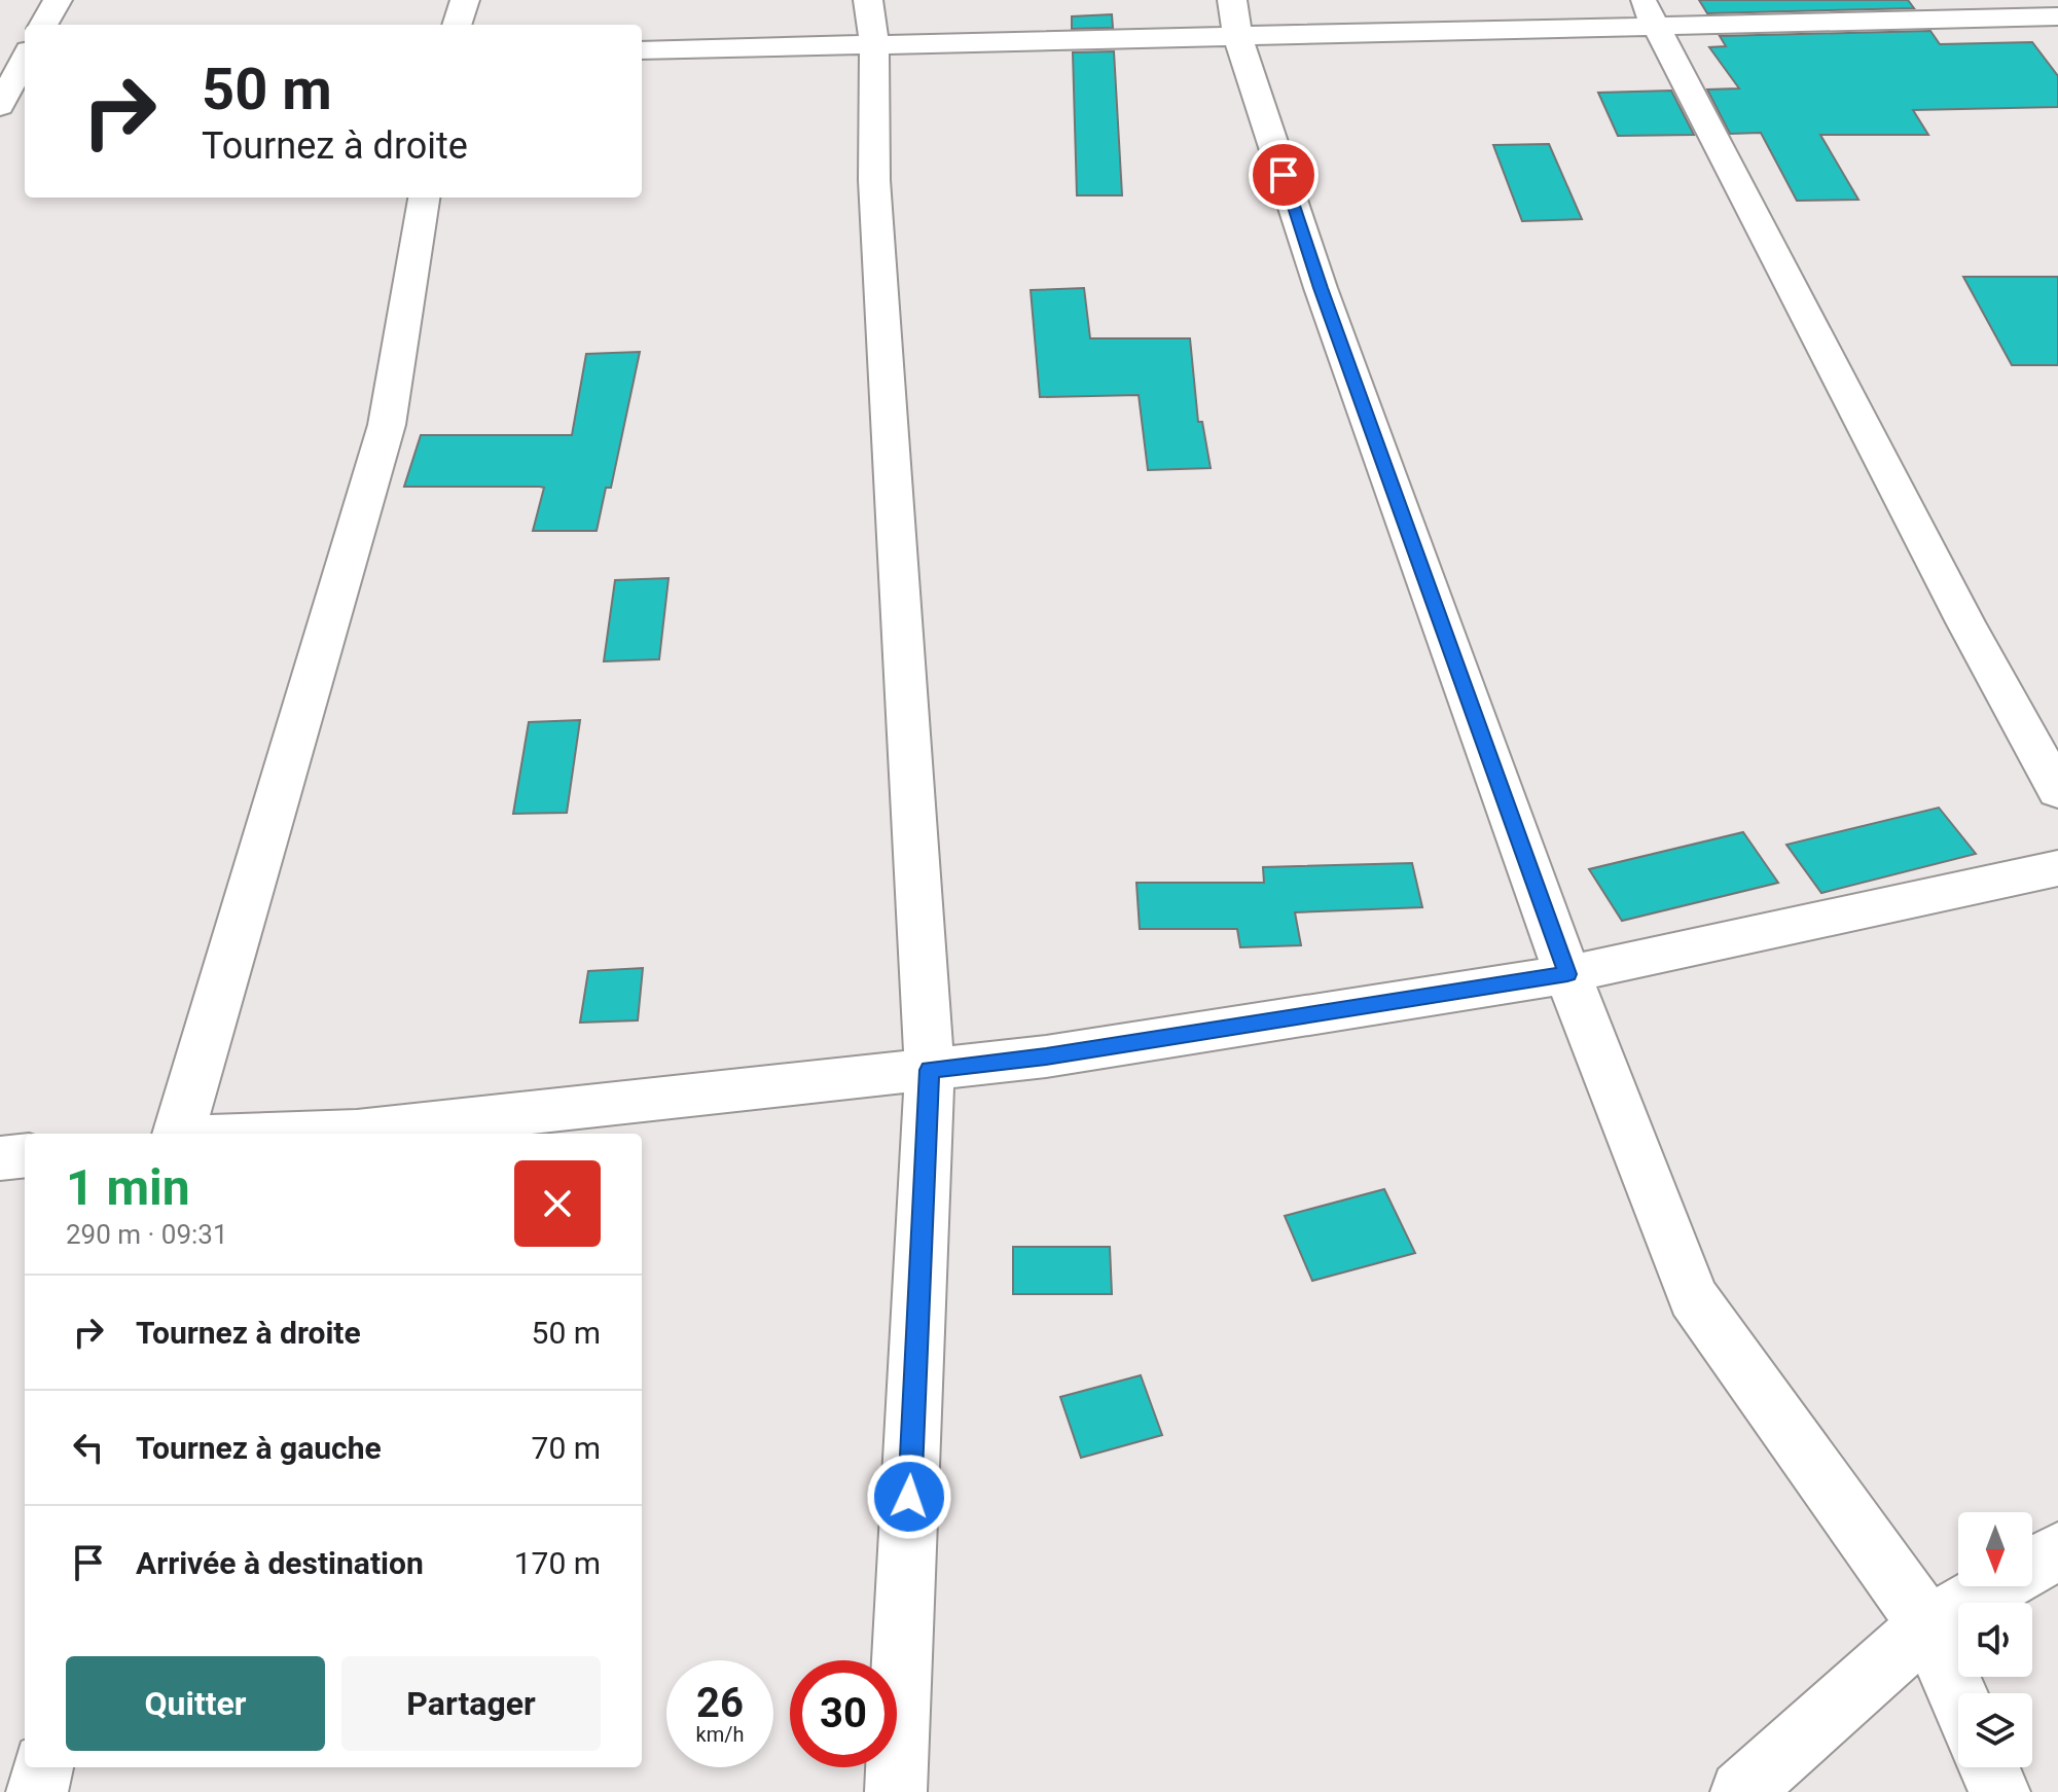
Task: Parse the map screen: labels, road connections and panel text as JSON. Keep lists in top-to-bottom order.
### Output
{
  "north": "bottom",
  "page": {
    "turn": ["50 m", "Tournez à droite"],
    "heading": ["1 min", "290 m · 09:31"],
    "list": [
      {
        "name": "Tournez à droite",
        "value": "50 m"
      },
      {
        "name": "Tournez à gauche",
        "value": "70 m"
      },
      {
        "name": "Arrivée à destination",
        "value": "170 m"
      }
    ],
    "buttons": ["Quitter", "Partager"],
    "speed": "26 km/h",
    "limit": "30"
  }
}
